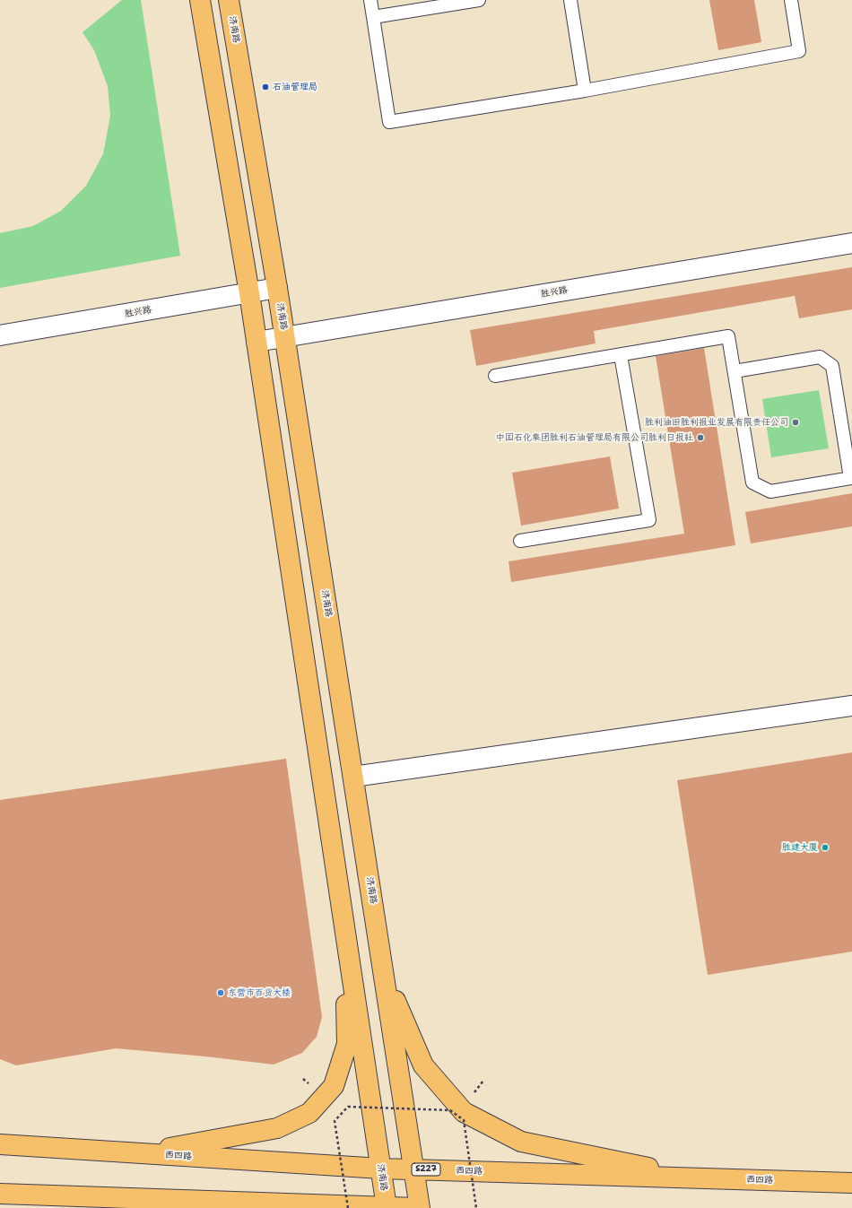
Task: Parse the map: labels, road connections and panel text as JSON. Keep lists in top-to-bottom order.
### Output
{
  "streets": {
    "main road": ["济南路", "西四路", "S227"],
    "street": ["胜兴路"]
  },
  "crossings": [
    ["济南路", "胜兴路"],
    ["济南路", "西四路"]
  ],
  "places": [
    "石油管理局",
    "胜利油田胜利报业发展有限责任公司",
    "中国石化集团胜利石油管理局有限公司胜利日报社",
    "胜建大厦",
    "东营市百货大楼"
  ]
}
